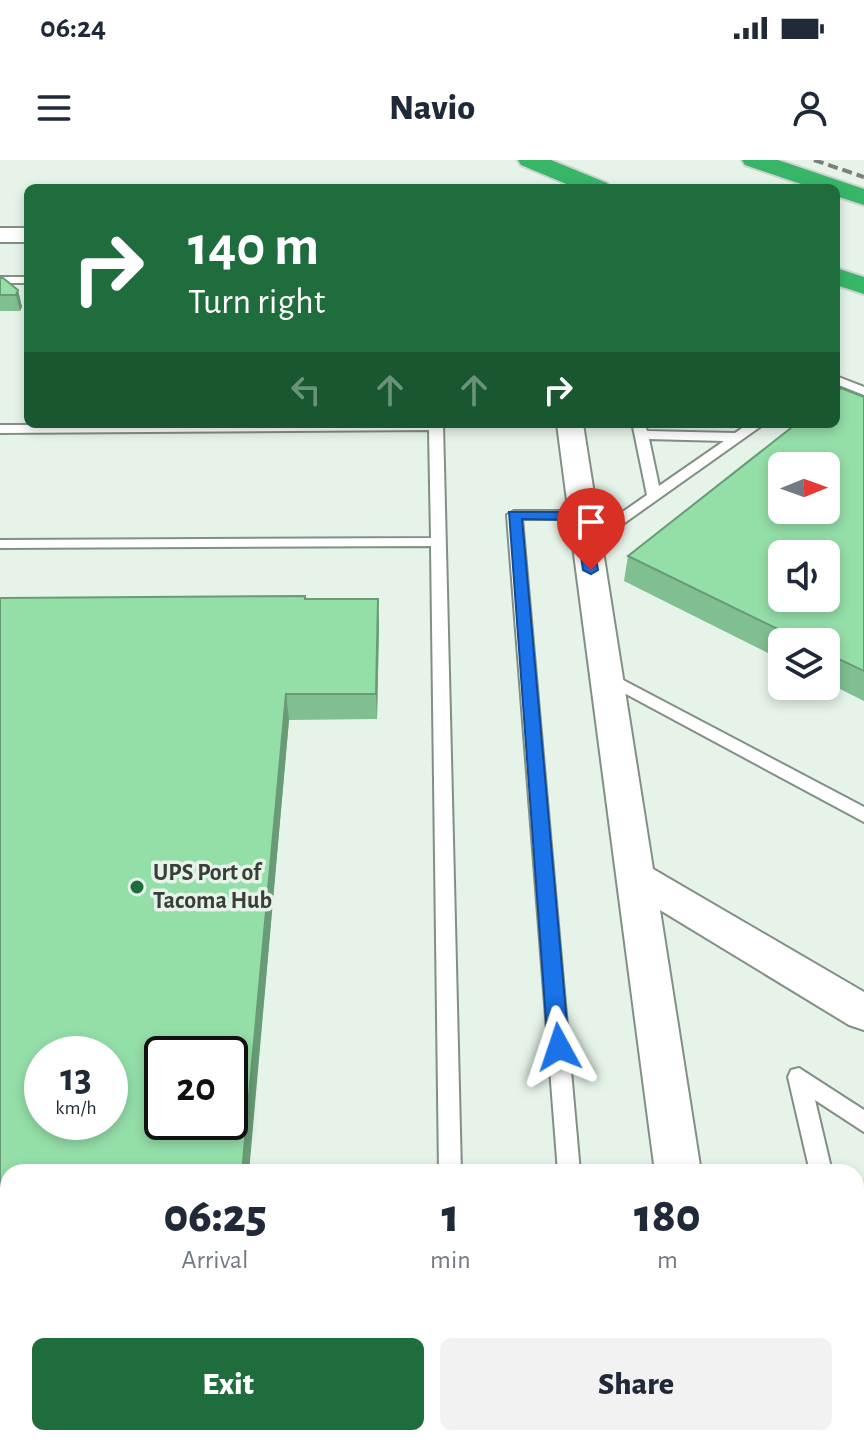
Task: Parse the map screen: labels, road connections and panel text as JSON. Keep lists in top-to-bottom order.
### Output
{
  "places": ["UPS Port of Tacoma Hub"],
  "north": "right",
  "page": {
    "status": "06:24",
    "header": "Navio",
    "turn": ["140 m", "Turn right"],
    "speed": "13 km/h",
    "limit": "20",
    "eta": [
      "06:25",
      "Arrival",
      "1",
      "min",
      "180",
      "m"
    ],
    "buttons": ["Exit", "Share"]
  }
}
